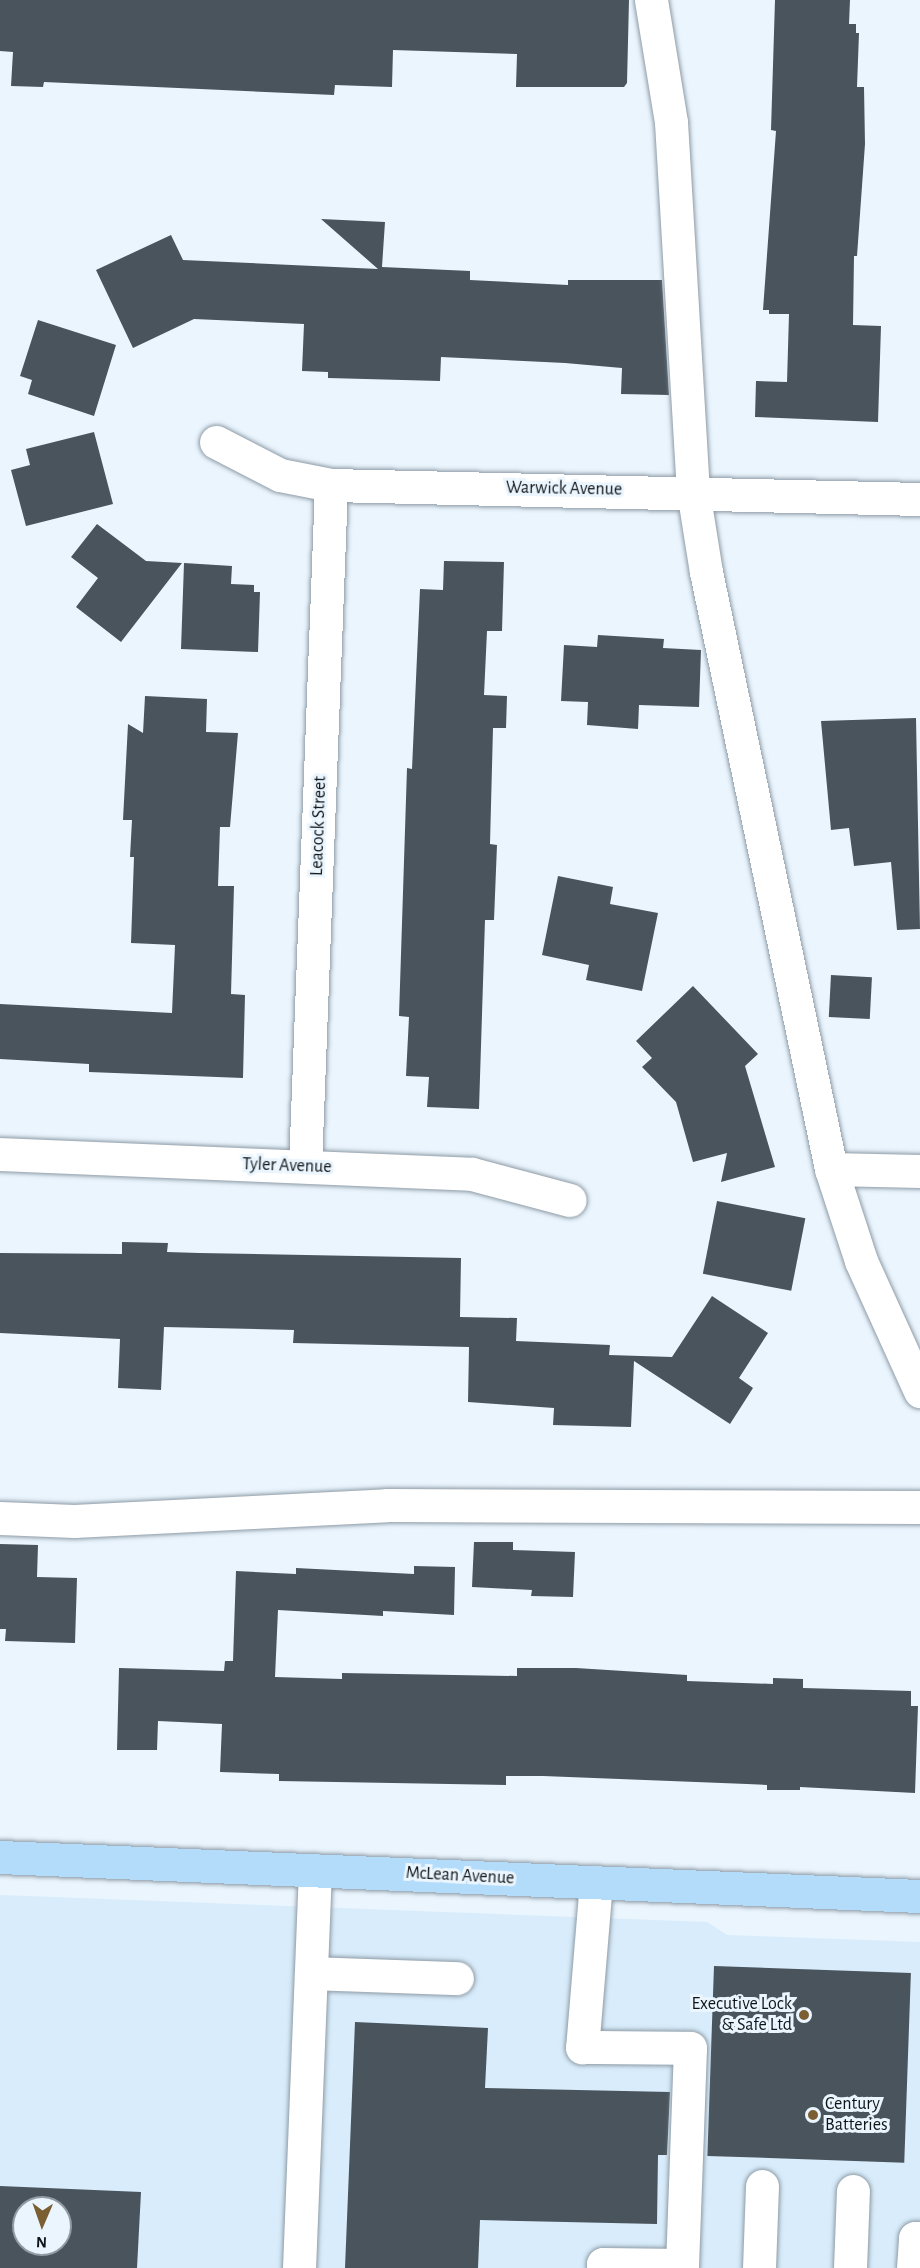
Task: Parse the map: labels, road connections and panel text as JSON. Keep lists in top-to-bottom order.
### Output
{
  "streets": {
    "main road": ["McLean Avenue"],
    "street": ["Warwick Avenue", "Leacock Street", "Tyler Avenue"]
  },
  "crossings": [
    ["Warwick Avenue", "Leacock Street"],
    ["Leacock Street", "Tyler Avenue"]
  ],
  "places": ["Executive Lock & Safe Ltd", "Century Batteries"],
  "north": "bottom"
}
